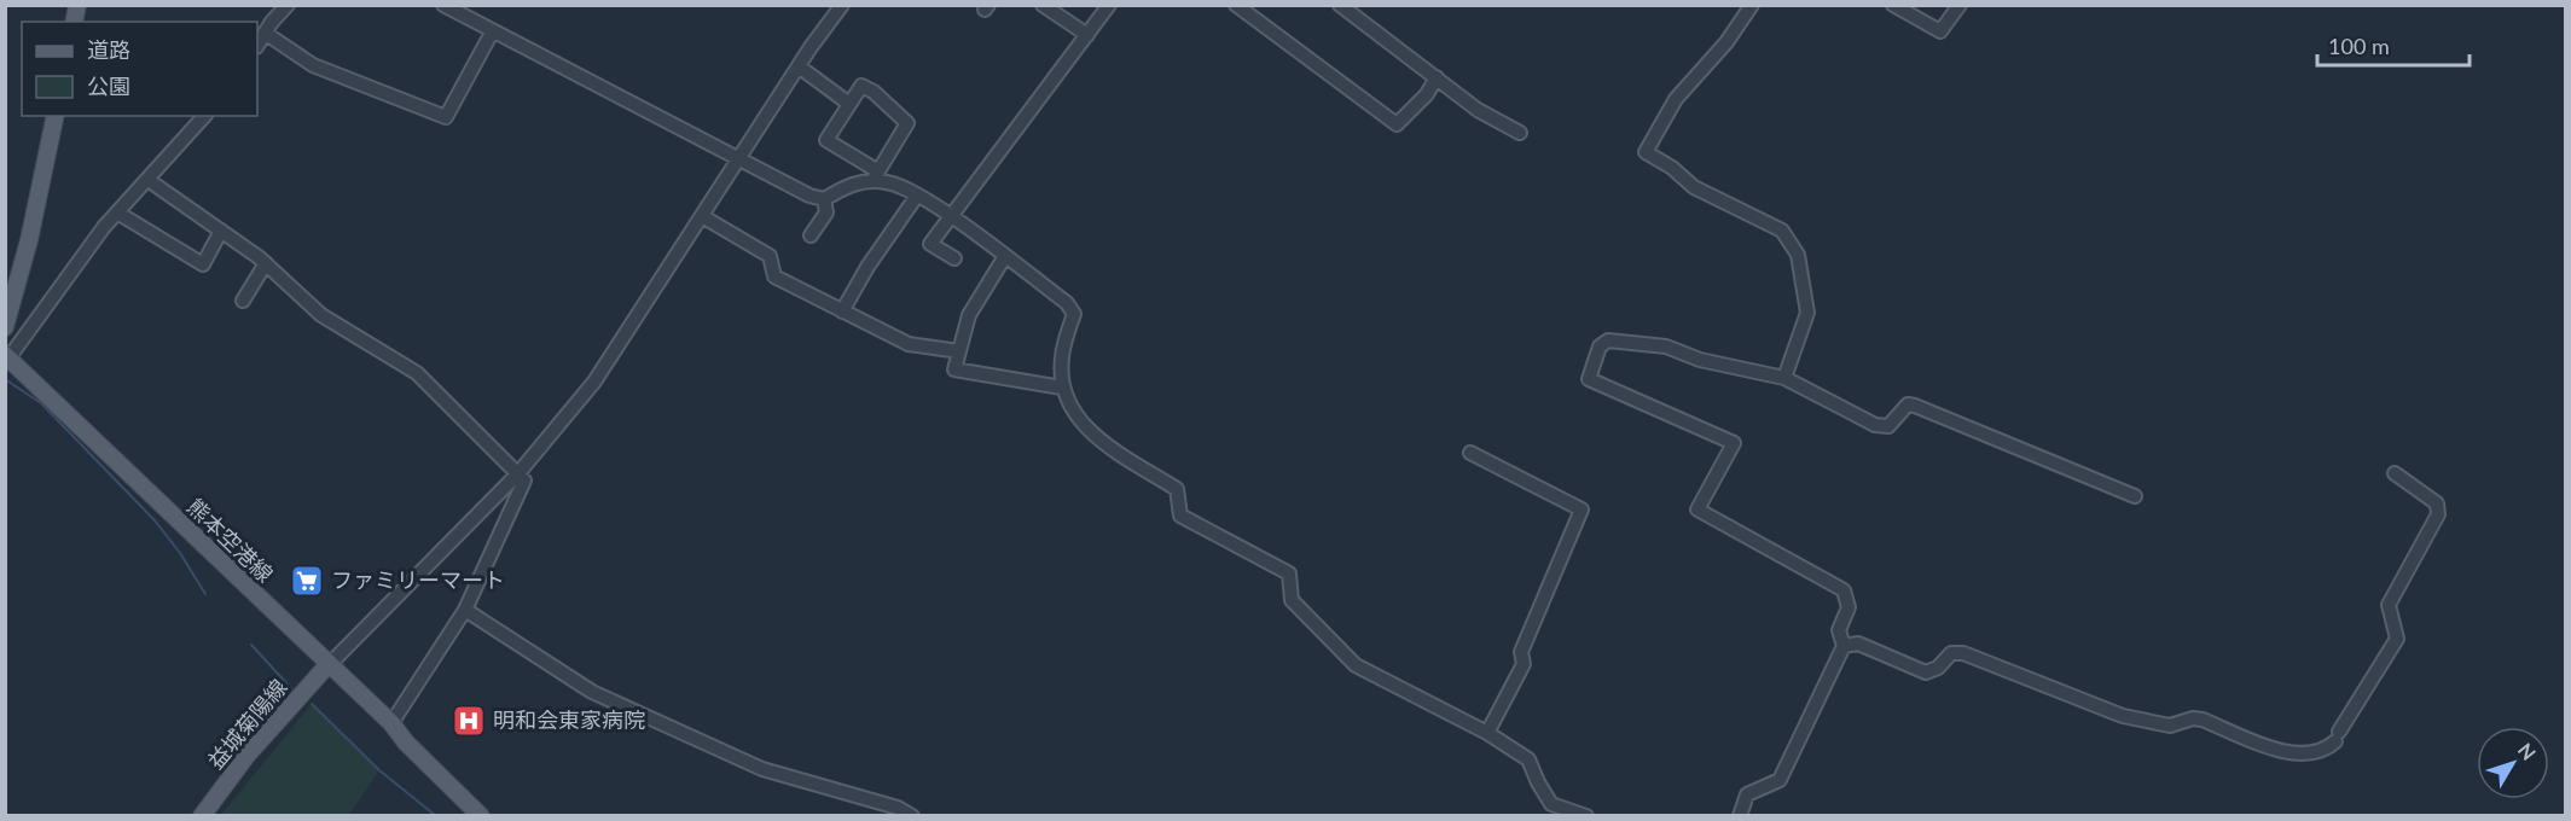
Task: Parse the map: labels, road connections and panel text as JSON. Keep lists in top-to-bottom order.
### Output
{
  "streets": {
    "main road": ["熊本空港線", "益城菊陽線"]
  },
  "crossings": [
    ["熊本空港線", "益城菊陽線"]
  ],
  "places": {
    "supermarket": ["ファミリーマート"],
    "hospital": ["明和会東家病院"]
  },
  "legend": ["道路", "公園"],
  "scale_bar": "100 m",
  "north": "top right"
}
